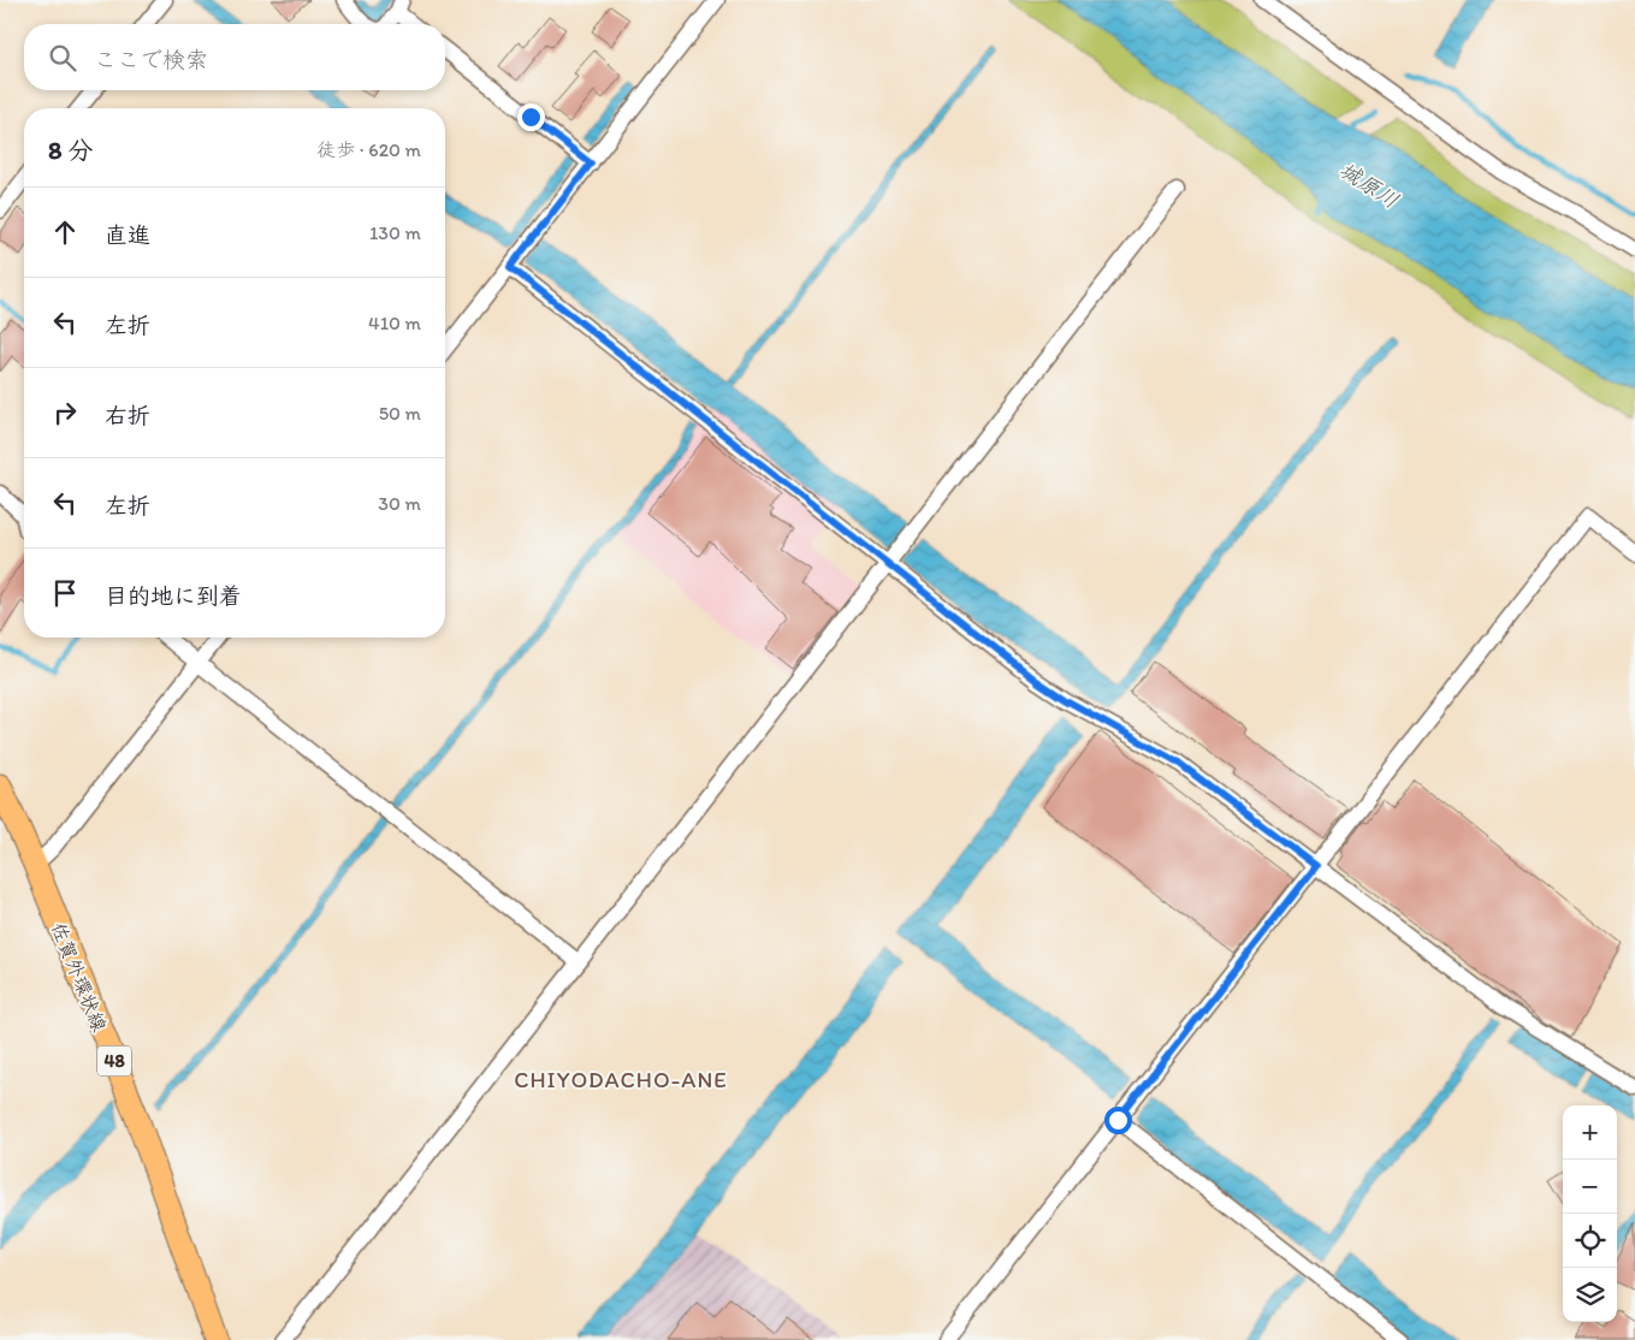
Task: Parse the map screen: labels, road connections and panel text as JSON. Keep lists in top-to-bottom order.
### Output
{
  "streets": {
    "main road": ["佐賀外環状線", "48"]
  },
  "districts": ["CHIYODACHO-ANE"],
  "water": ["城原川"],
  "page": {
    "search": "ここで検索",
    "heading": ["8 分", "徒歩 · 620 m"],
    "list": [
      ["直進", "130 m"],
      ["左折", "410 m"],
      ["右折", "50 m"],
      ["左折", "30 m"],
      "目的地に到着"
    ],
    "map_buttons": ["+", "−"]
  }
}
